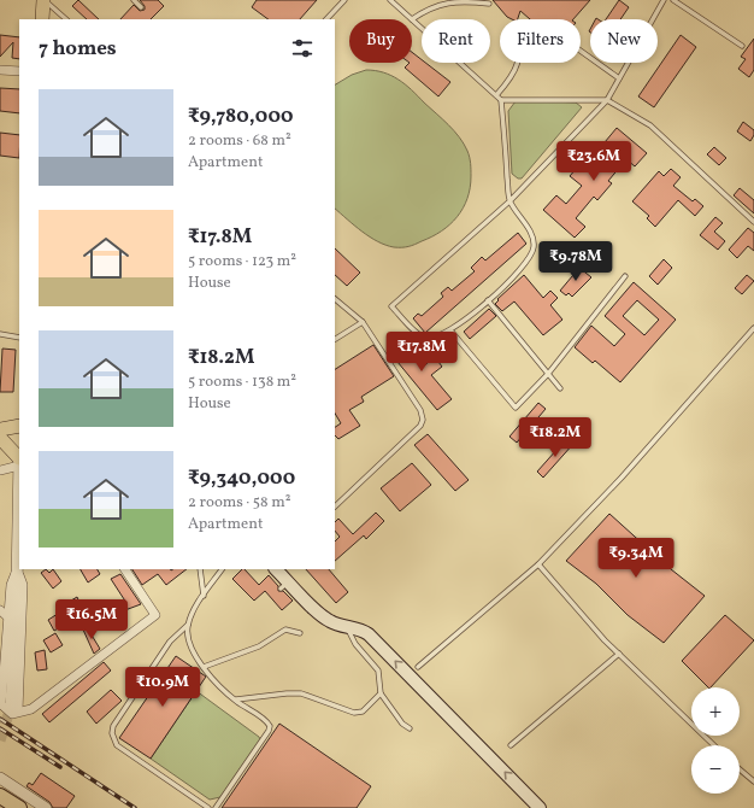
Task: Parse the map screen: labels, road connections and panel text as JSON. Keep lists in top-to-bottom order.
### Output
{
  "page": {
    "chip": [
      "Buy",
      "Rent",
      "Filters",
      "New"
    ],
    "heading": "7 homes",
    "list": [
      {
        "name": "₹9,780,000",
        "note": "2 rooms · 68 m² · Apartment"
      },
      {
        "name": "₹17.8M",
        "note": "5 rooms · 123 m² · House"
      },
      {
        "name": "₹18.2M",
        "note": "5 rooms · 138 m² · House"
      },
      {
        "name": "₹9,340,000",
        "note": "2 rooms · 58 m² · Apartment"
      }
    ],
    "price": [
      "₹23.6M",
      "₹9.78M",
      "₹17.8M",
      "₹18.2M",
      "₹9.34M",
      "₹16.5M",
      "₹10.9M"
    ],
    "map_buttons": ["+", "−"]
  }
}
